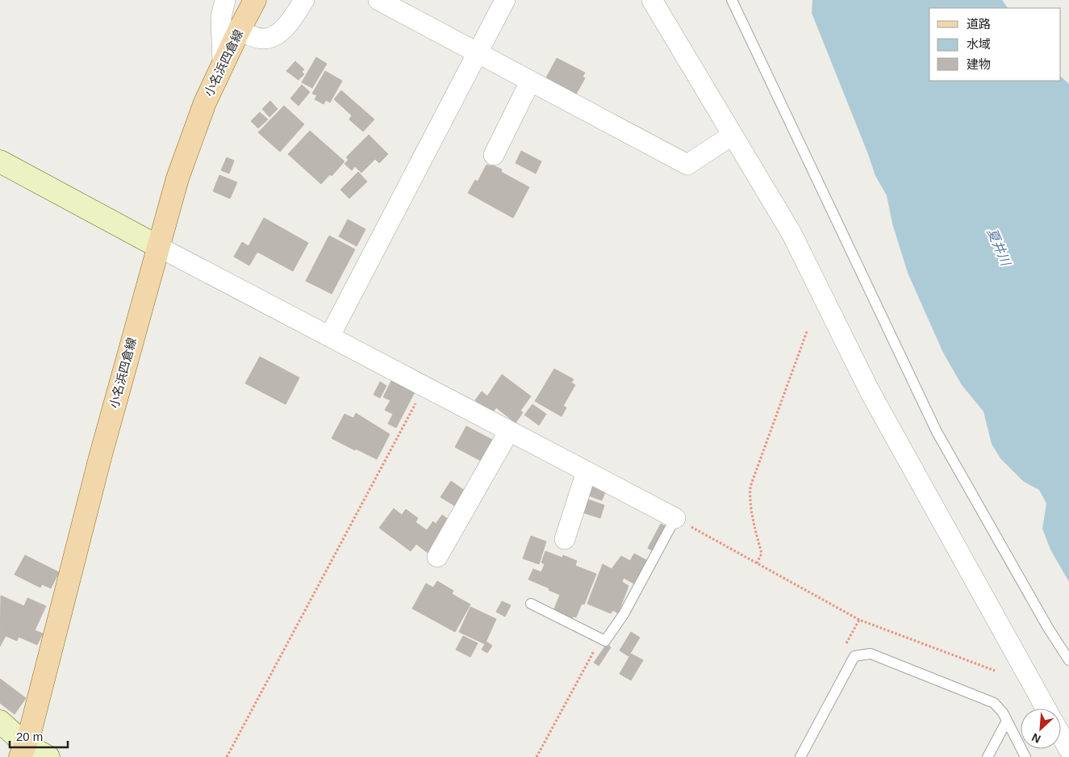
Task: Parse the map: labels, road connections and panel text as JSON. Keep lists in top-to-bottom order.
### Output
{
  "streets": {
    "main road": ["小名浜四倉線"]
  },
  "water": ["夏井川"],
  "legend": ["道路", "水域", "建物"],
  "scale_bar": "20 m",
  "north": "bottom left"
}
